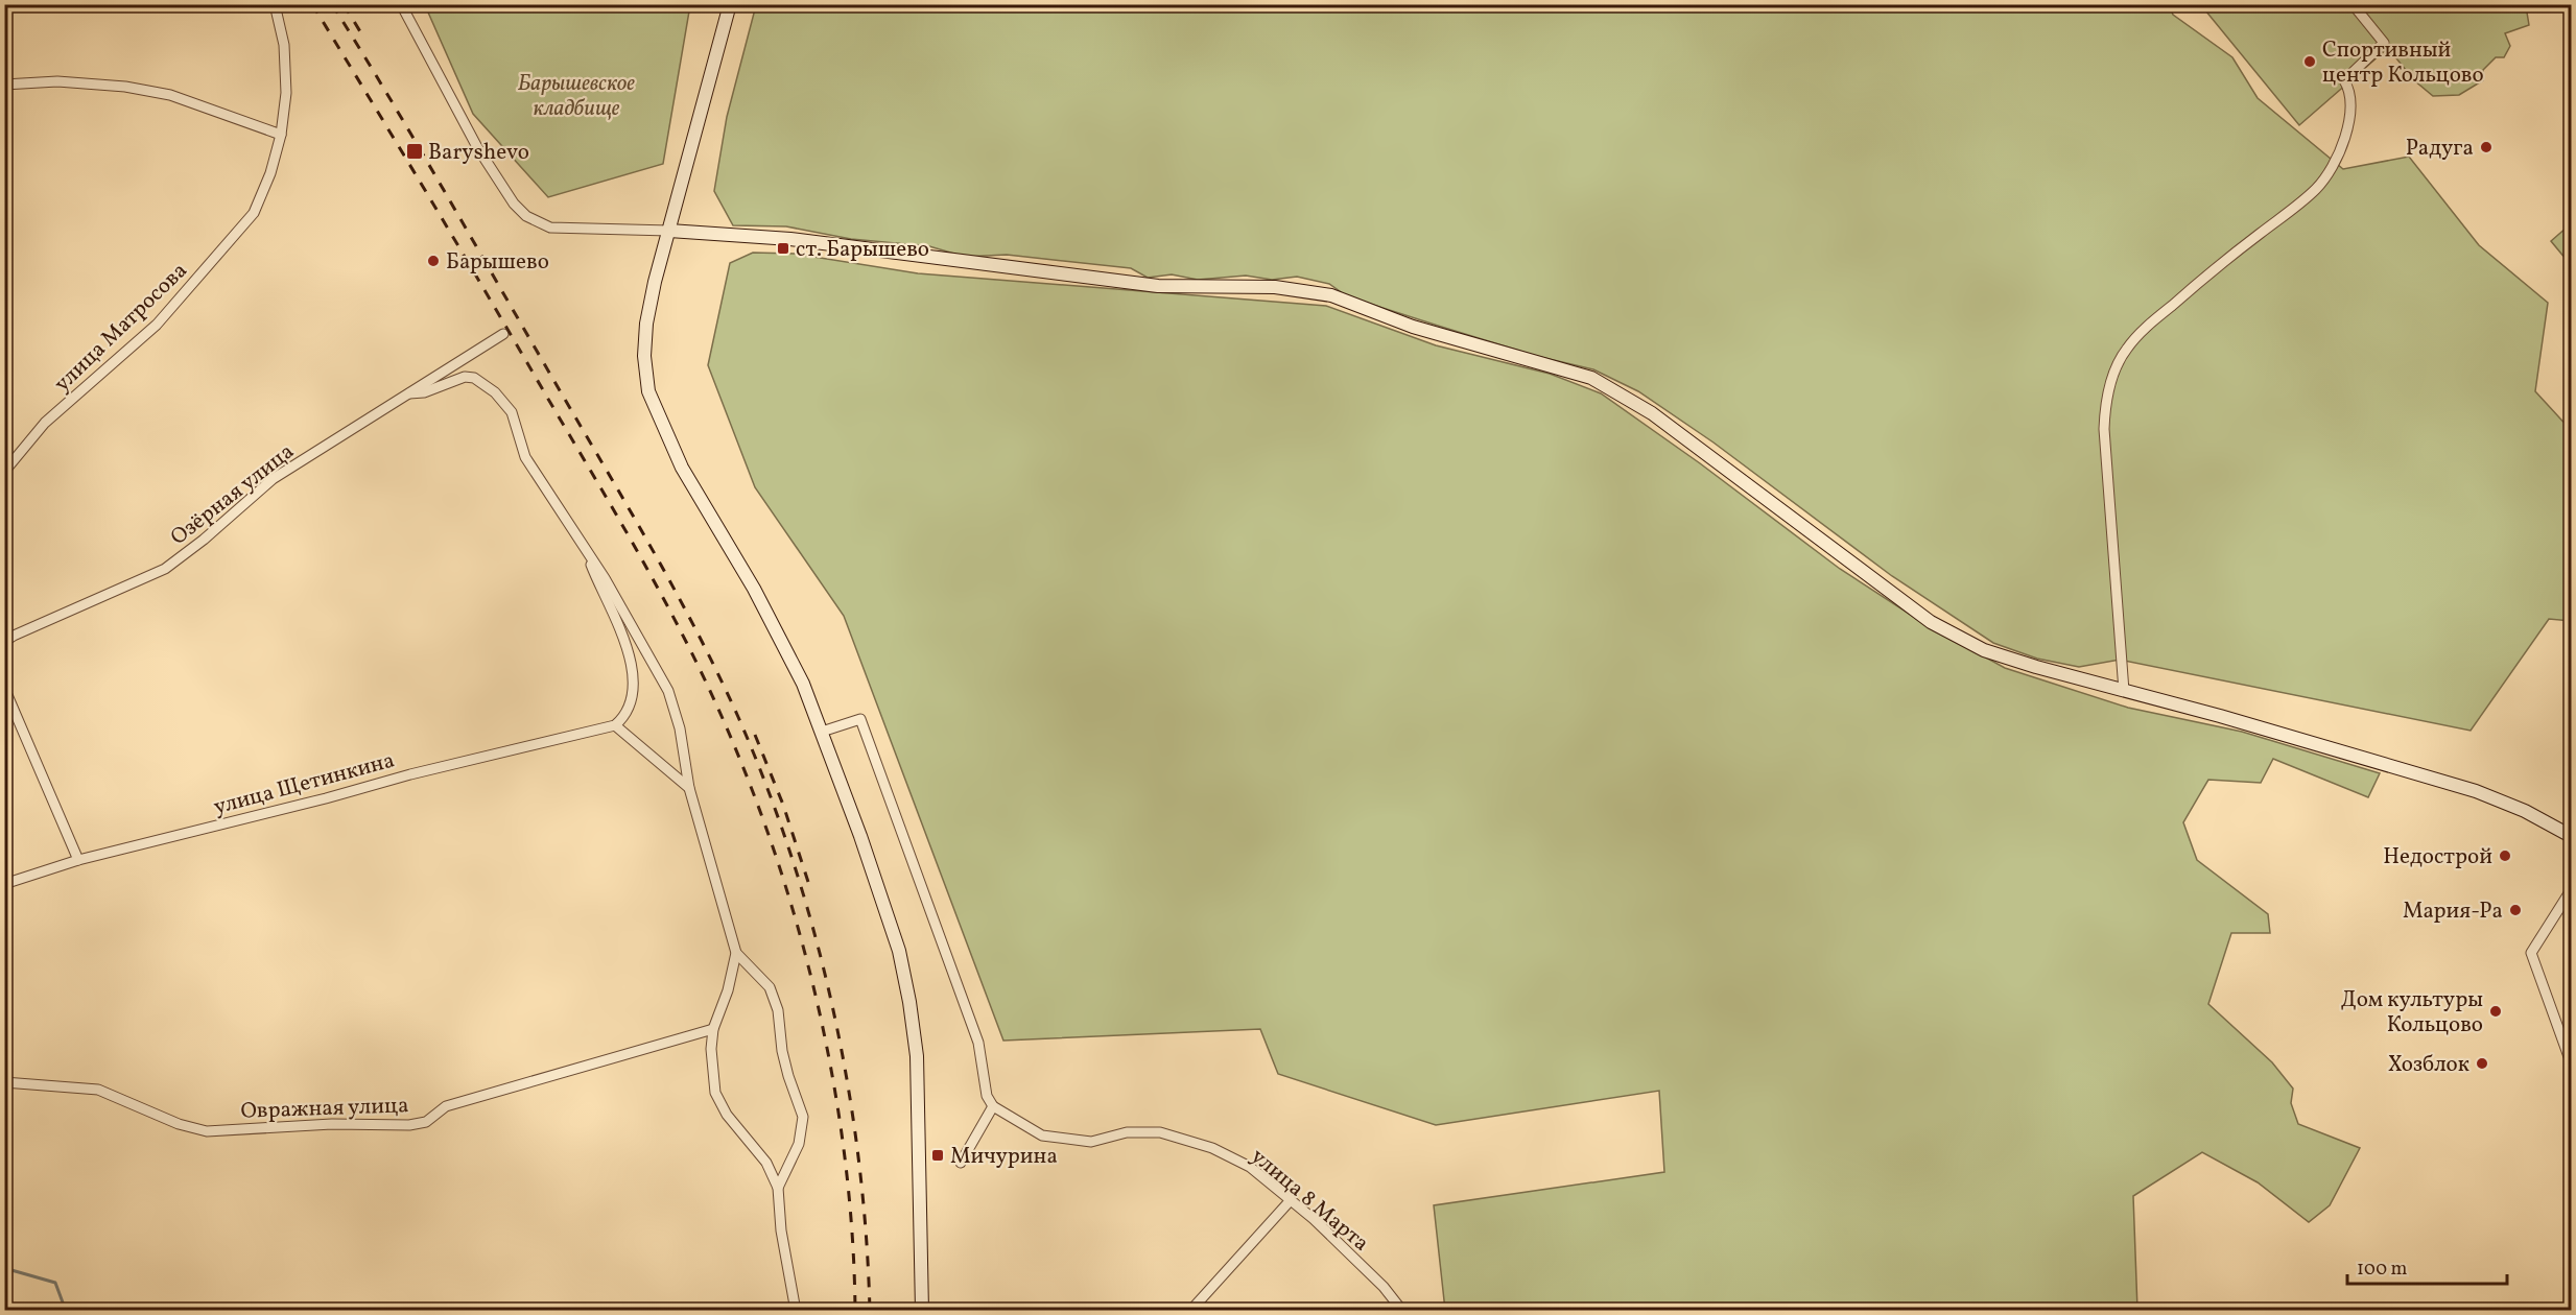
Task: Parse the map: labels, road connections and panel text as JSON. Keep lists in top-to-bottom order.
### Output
{
  "streets": {
    "street": [
      "улица Матросова",
      "Озёрная улица",
      "улица Щетинкина",
      "Овражная улица",
      "улица 8 Марта"
    ]
  },
  "parks": ["Барышевское кладбище"],
  "places": {
    "other": [
      "Спортивный центр Кольцово",
      "Радуга",
      "Барышево",
      "Недострой",
      "Мария-Ра",
      "Дом культуры Кольцово",
      "Хозблок"
    ],
    "transit": ["Baryshevo", "ст. Барышево", "Мичурина"]
  },
  "scale_bar": "100 m"
}
